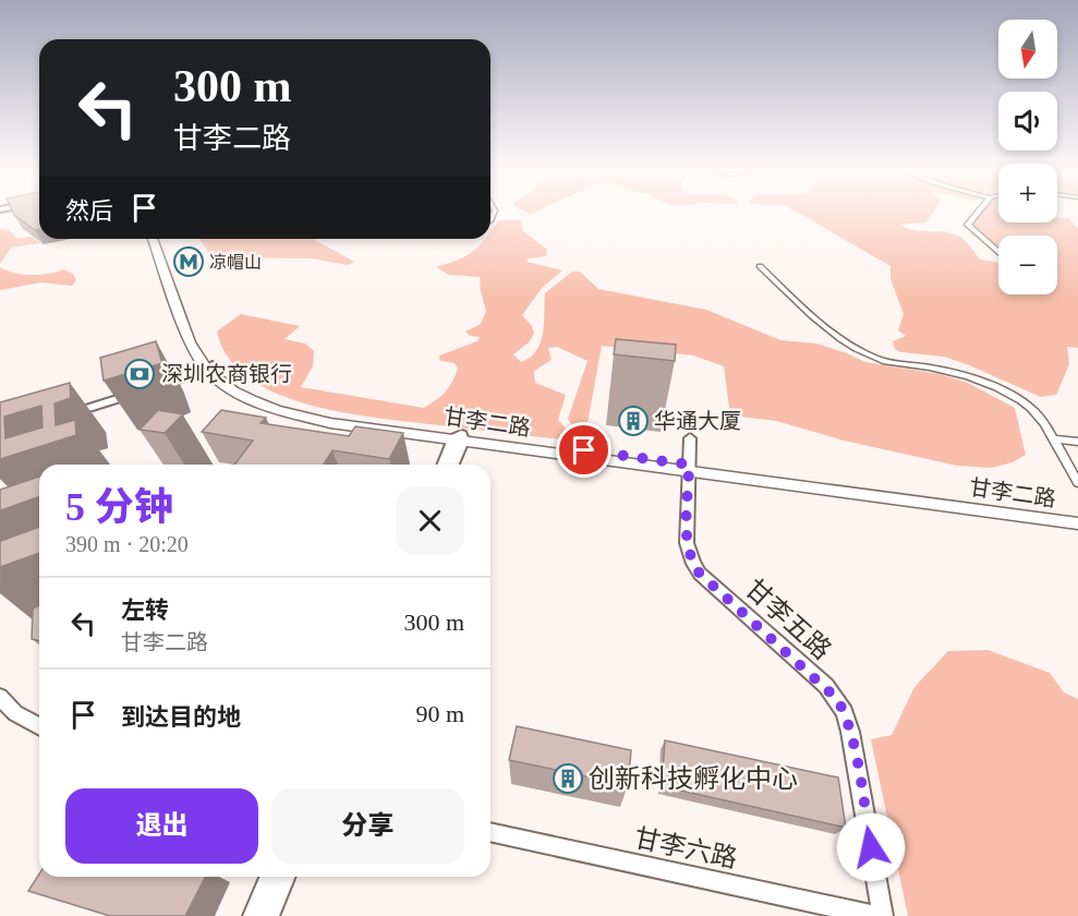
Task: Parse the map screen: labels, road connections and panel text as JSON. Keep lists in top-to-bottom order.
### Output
{
  "streets": {
    "main road": ["甘李二路"],
    "street": ["甘李五路", "甘李六路"]
  },
  "crossings": [
    ["甘李二路", "甘李五路"]
  ],
  "places": {
    "metro station": ["凉帽山"],
    "bank": ["深圳农商银行"],
    "building": ["华通大厦", "创新科技孵化中心"]
  },
  "north": "bottom",
  "page": {
    "map_buttons": ["+", "−"],
    "turn": ["300 m", "甘李二路"],
    "then": "然后",
    "heading": ["5 分钟", "390 m · 20:20"],
    "list": [
      {
        "name": "左转",
        "note": "甘李二路",
        "value": "300 m"
      },
      {
        "name": "到达目的地",
        "value": "90 m"
      }
    ],
    "buttons": ["退出", "分享"]
  }
}
